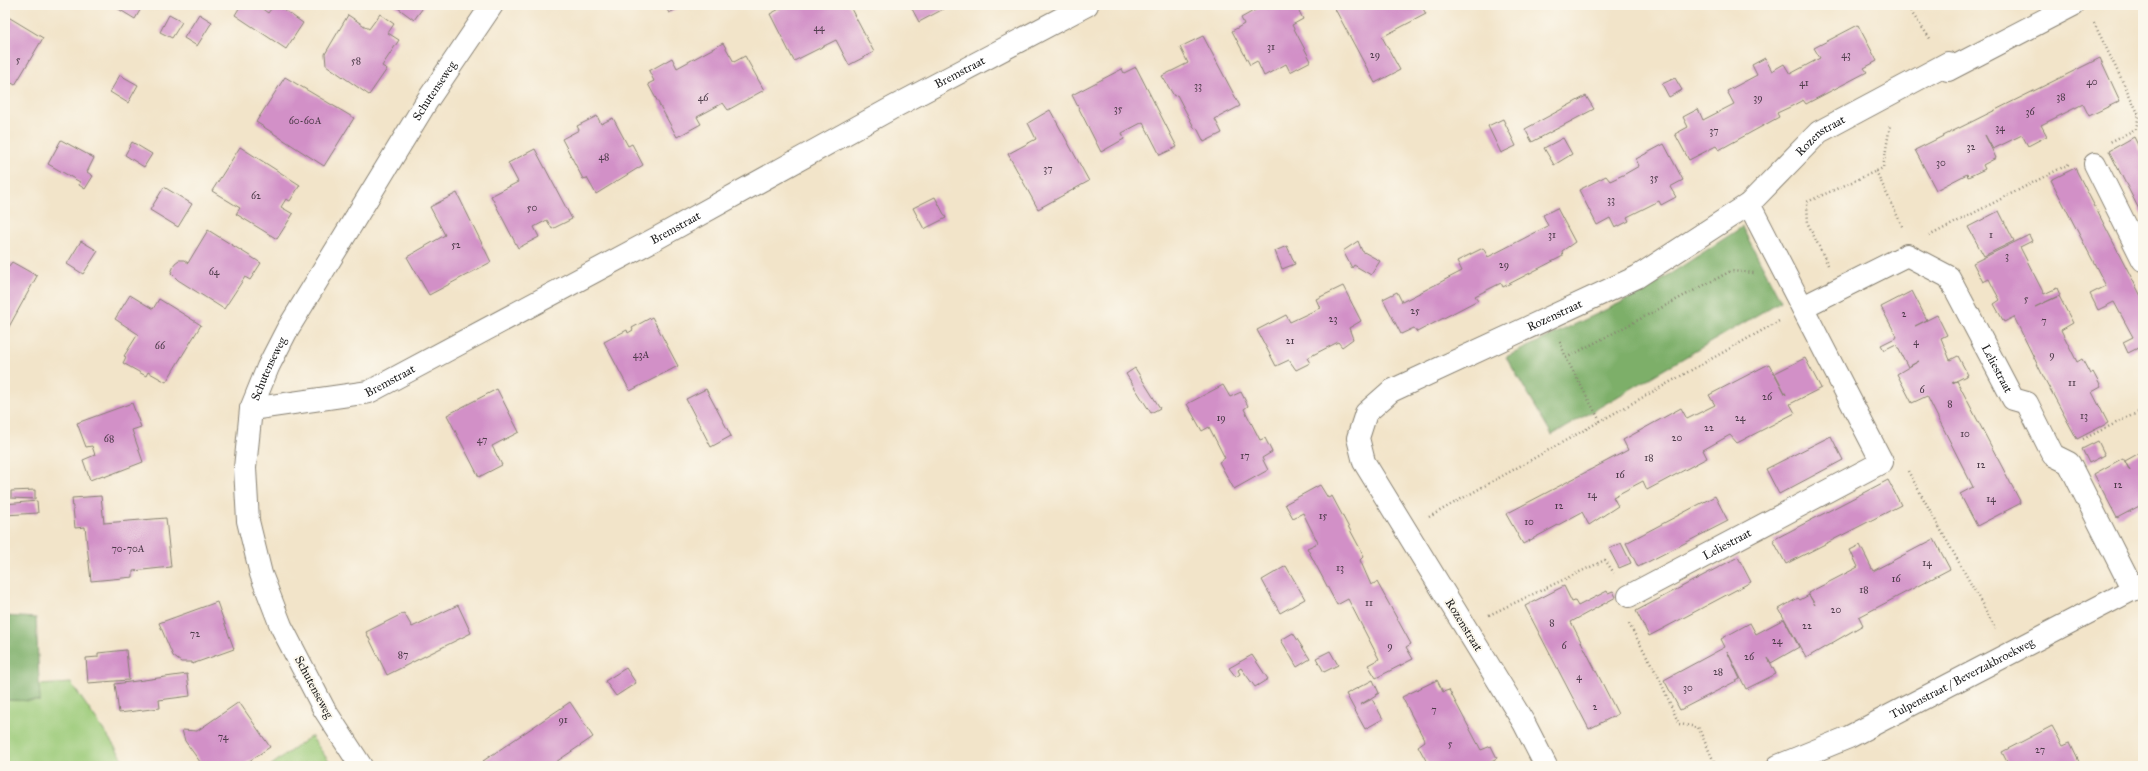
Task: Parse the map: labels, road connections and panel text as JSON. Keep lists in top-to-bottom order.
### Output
{
  "streets": {
    "street": [
      "Bremstraat",
      "Schutenseweg",
      "Rozenstraat",
      "Leliestraat",
      "Tulpenstraat / Beverzakbroekweg"
    ]
  },
  "crossings": [
    ["Bremstraat", "Schutenseweg"]
  ],
  "house_numbers": [
    "44",
    "31",
    "29",
    "43",
    "5",
    "58",
    "40",
    "41",
    "33",
    "38",
    "46",
    "39",
    "35",
    "36",
    "60-60A",
    "34",
    "37",
    "32",
    "48",
    "30",
    "37",
    "35",
    "62",
    "33",
    "50",
    "31",
    "1",
    "52",
    "3",
    "29",
    "64",
    "5",
    "25",
    "2",
    "23",
    "7",
    "21",
    "4",
    "66",
    "43A",
    "9",
    "11",
    "6",
    "26",
    "8",
    "13",
    "19",
    "24",
    "22",
    "10",
    "20",
    "68",
    "47",
    "17",
    "18",
    "12",
    "16",
    "12",
    "14",
    "14",
    "12",
    "15",
    "10",
    "70-70A",
    "14",
    "13",
    "16",
    "18",
    "11",
    "20",
    "8",
    "22",
    "72",
    "24",
    "9",
    "6",
    "87",
    "26",
    "28",
    "4",
    "30",
    "2",
    "7",
    "91",
    "74",
    "5",
    "27"
  ]
}
